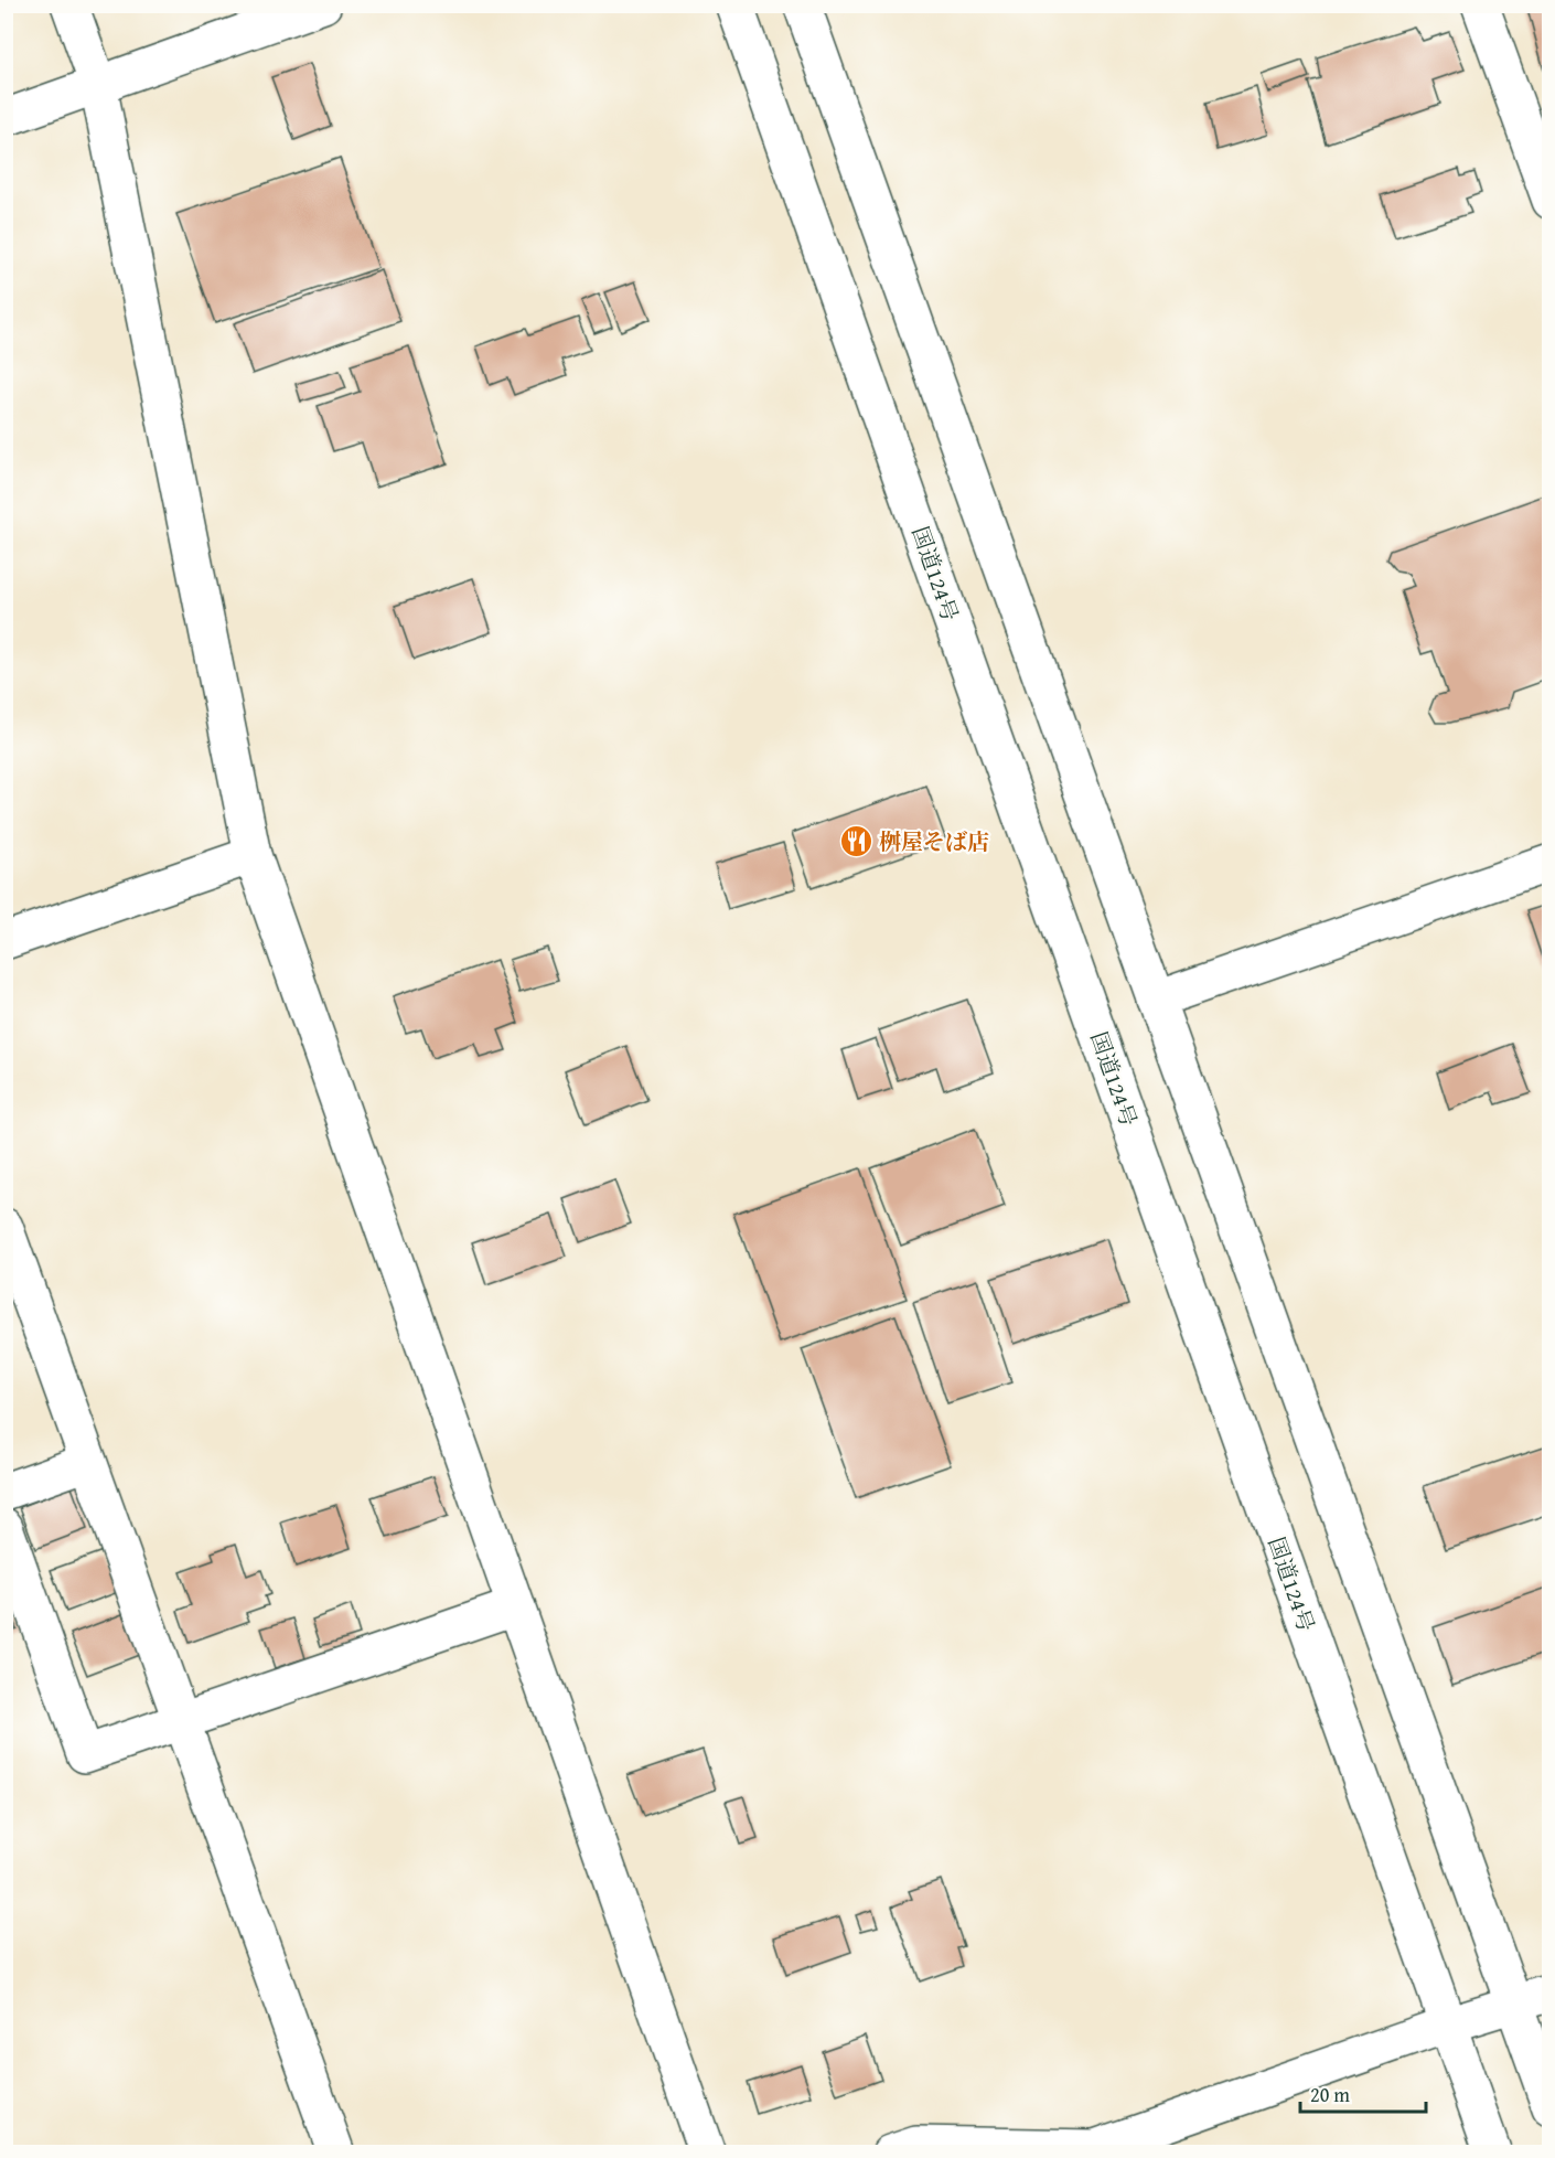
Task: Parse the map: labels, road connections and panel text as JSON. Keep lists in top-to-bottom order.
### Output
{
  "streets": {
    "main road": ["国道124号"]
  },
  "places": {
    "restaurant": ["桝屋そば店"]
  },
  "scale_bar": "20 m"
}
